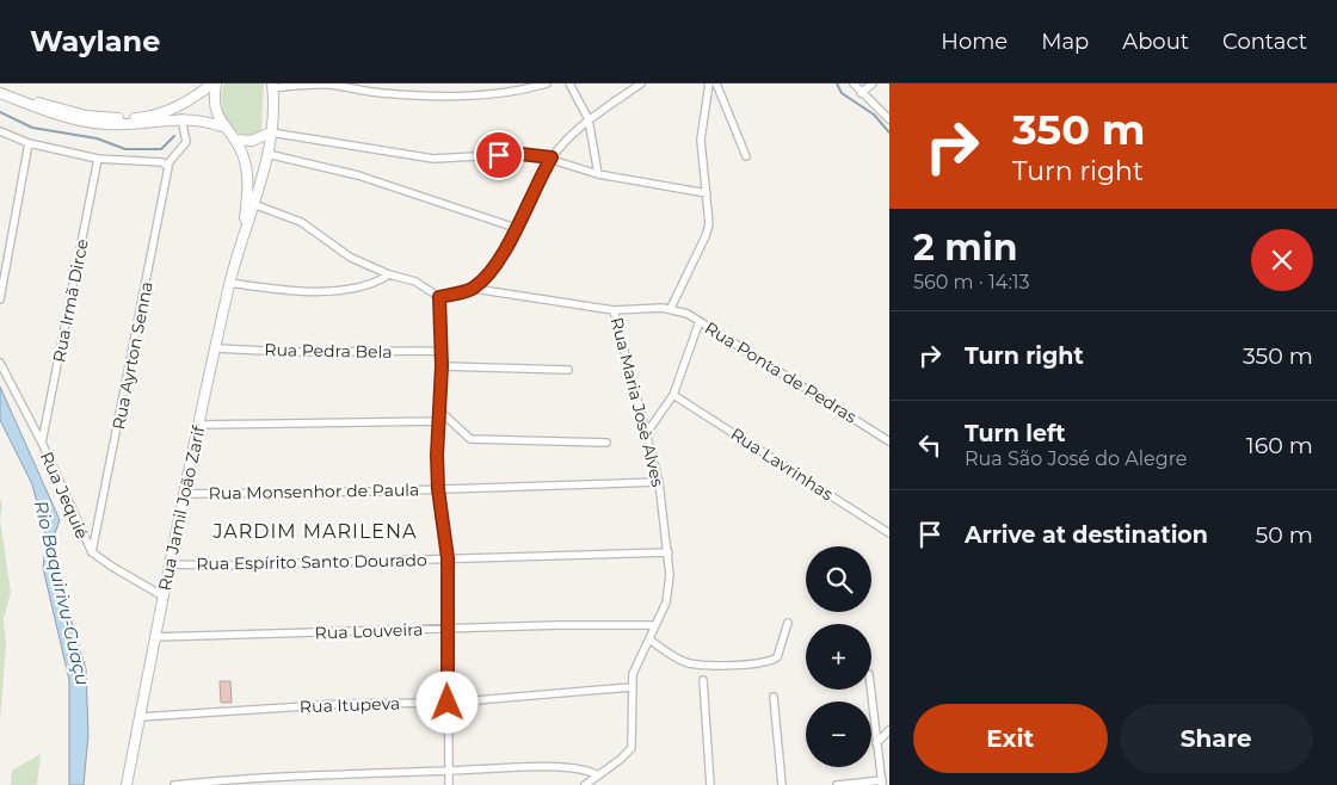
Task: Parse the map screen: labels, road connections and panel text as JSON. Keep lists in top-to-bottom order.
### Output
{
  "streets": {
    "main road": ["Rua Jamil João Zarif"],
    "street": [
      "Rua Irmã Dirce",
      "Rua Pedra Bela",
      "Rua Ayrton Senna",
      "Rua Ponta de Pedras",
      "Rua Maria Josè Alves",
      "Rua Lavrinhas",
      "Rua Monsenhor de Paula",
      "Rua Jequié",
      "Rua Espírito Santo Dourado",
      "Rua Louveira",
      "Rua Itupeva"
    ]
  },
  "crossings": [
    ["Rua Irmã Dirce", "Rua Jequié"],
    ["Rua Pedra Bela", "Rua Jamil João Zarif"],
    ["Rua Ayrton Senna", "Rua Jequié"],
    ["Rua Maria Josè Alves", "Rua Monsenhor de Paula"],
    ["Rua Maria Josè Alves", "Rua Espírito Santo Dourado"],
    ["Rua Maria Josè Alves", "Rua Louveira"],
    ["Rua Maria Josè Alves", "Rua Itupeva"],
    ["Rua Monsenhor de Paula", "Rua Jamil João Zarif"],
    ["Rua Jequié", "Rua Jamil João Zarif"],
    ["Rua Jamil João Zarif", "Rua Espírito Santo Dourado"],
    ["Rua Jamil João Zarif", "Rua Louveira"],
    ["Rua Jamil João Zarif", "Rua Itupeva"]
  ],
  "districts": ["JARDIM MARILENA"],
  "water": ["Rio Baquirivu-Guaçu"],
  "page": {
    "header": "Waylane",
    "nav": [
      "Home",
      "Map",
      "About",
      "Contact"
    ],
    "turn": ["350 m", "Turn right"],
    "heading": ["2 min", "560 m · 14:13"],
    "list": [
      {
        "name": "Turn right",
        "value": "350 m"
      },
      {
        "name": "Turn left",
        "note": "Rua São José do Alegre",
        "value": "160 m"
      },
      {
        "name": "Arrive at destination",
        "value": "50 m"
      }
    ],
    "map_buttons": ["+", "−"],
    "buttons": ["Exit", "Share"]
  }
}
